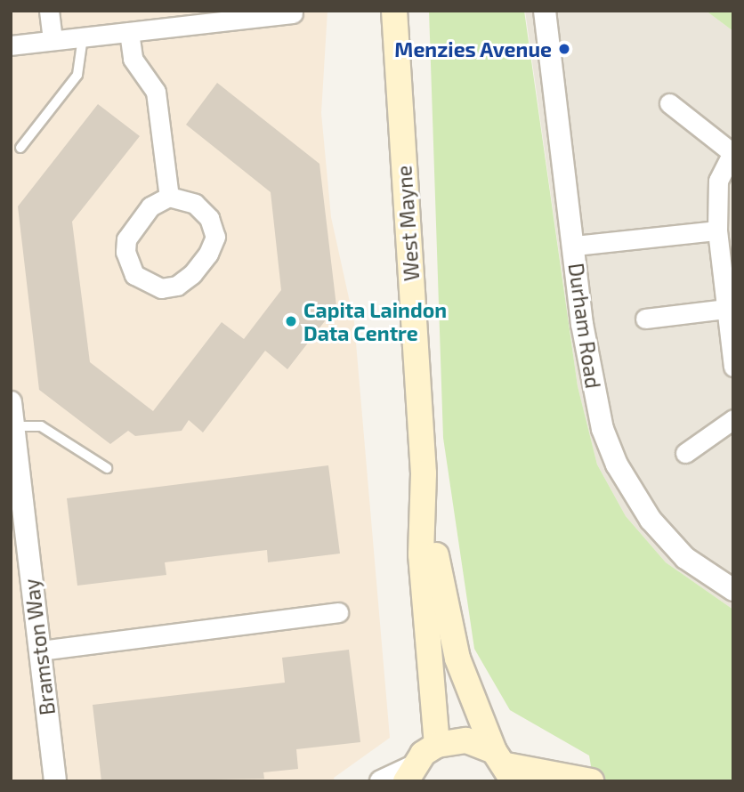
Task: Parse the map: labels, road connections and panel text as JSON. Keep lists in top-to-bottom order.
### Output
{
  "streets": {
    "main road": ["West Mayne"],
    "street": ["Durham Road", "Bramston Way"]
  },
  "places": ["Menzies Avenue", "Capita Laindon Data Centre"]
}
